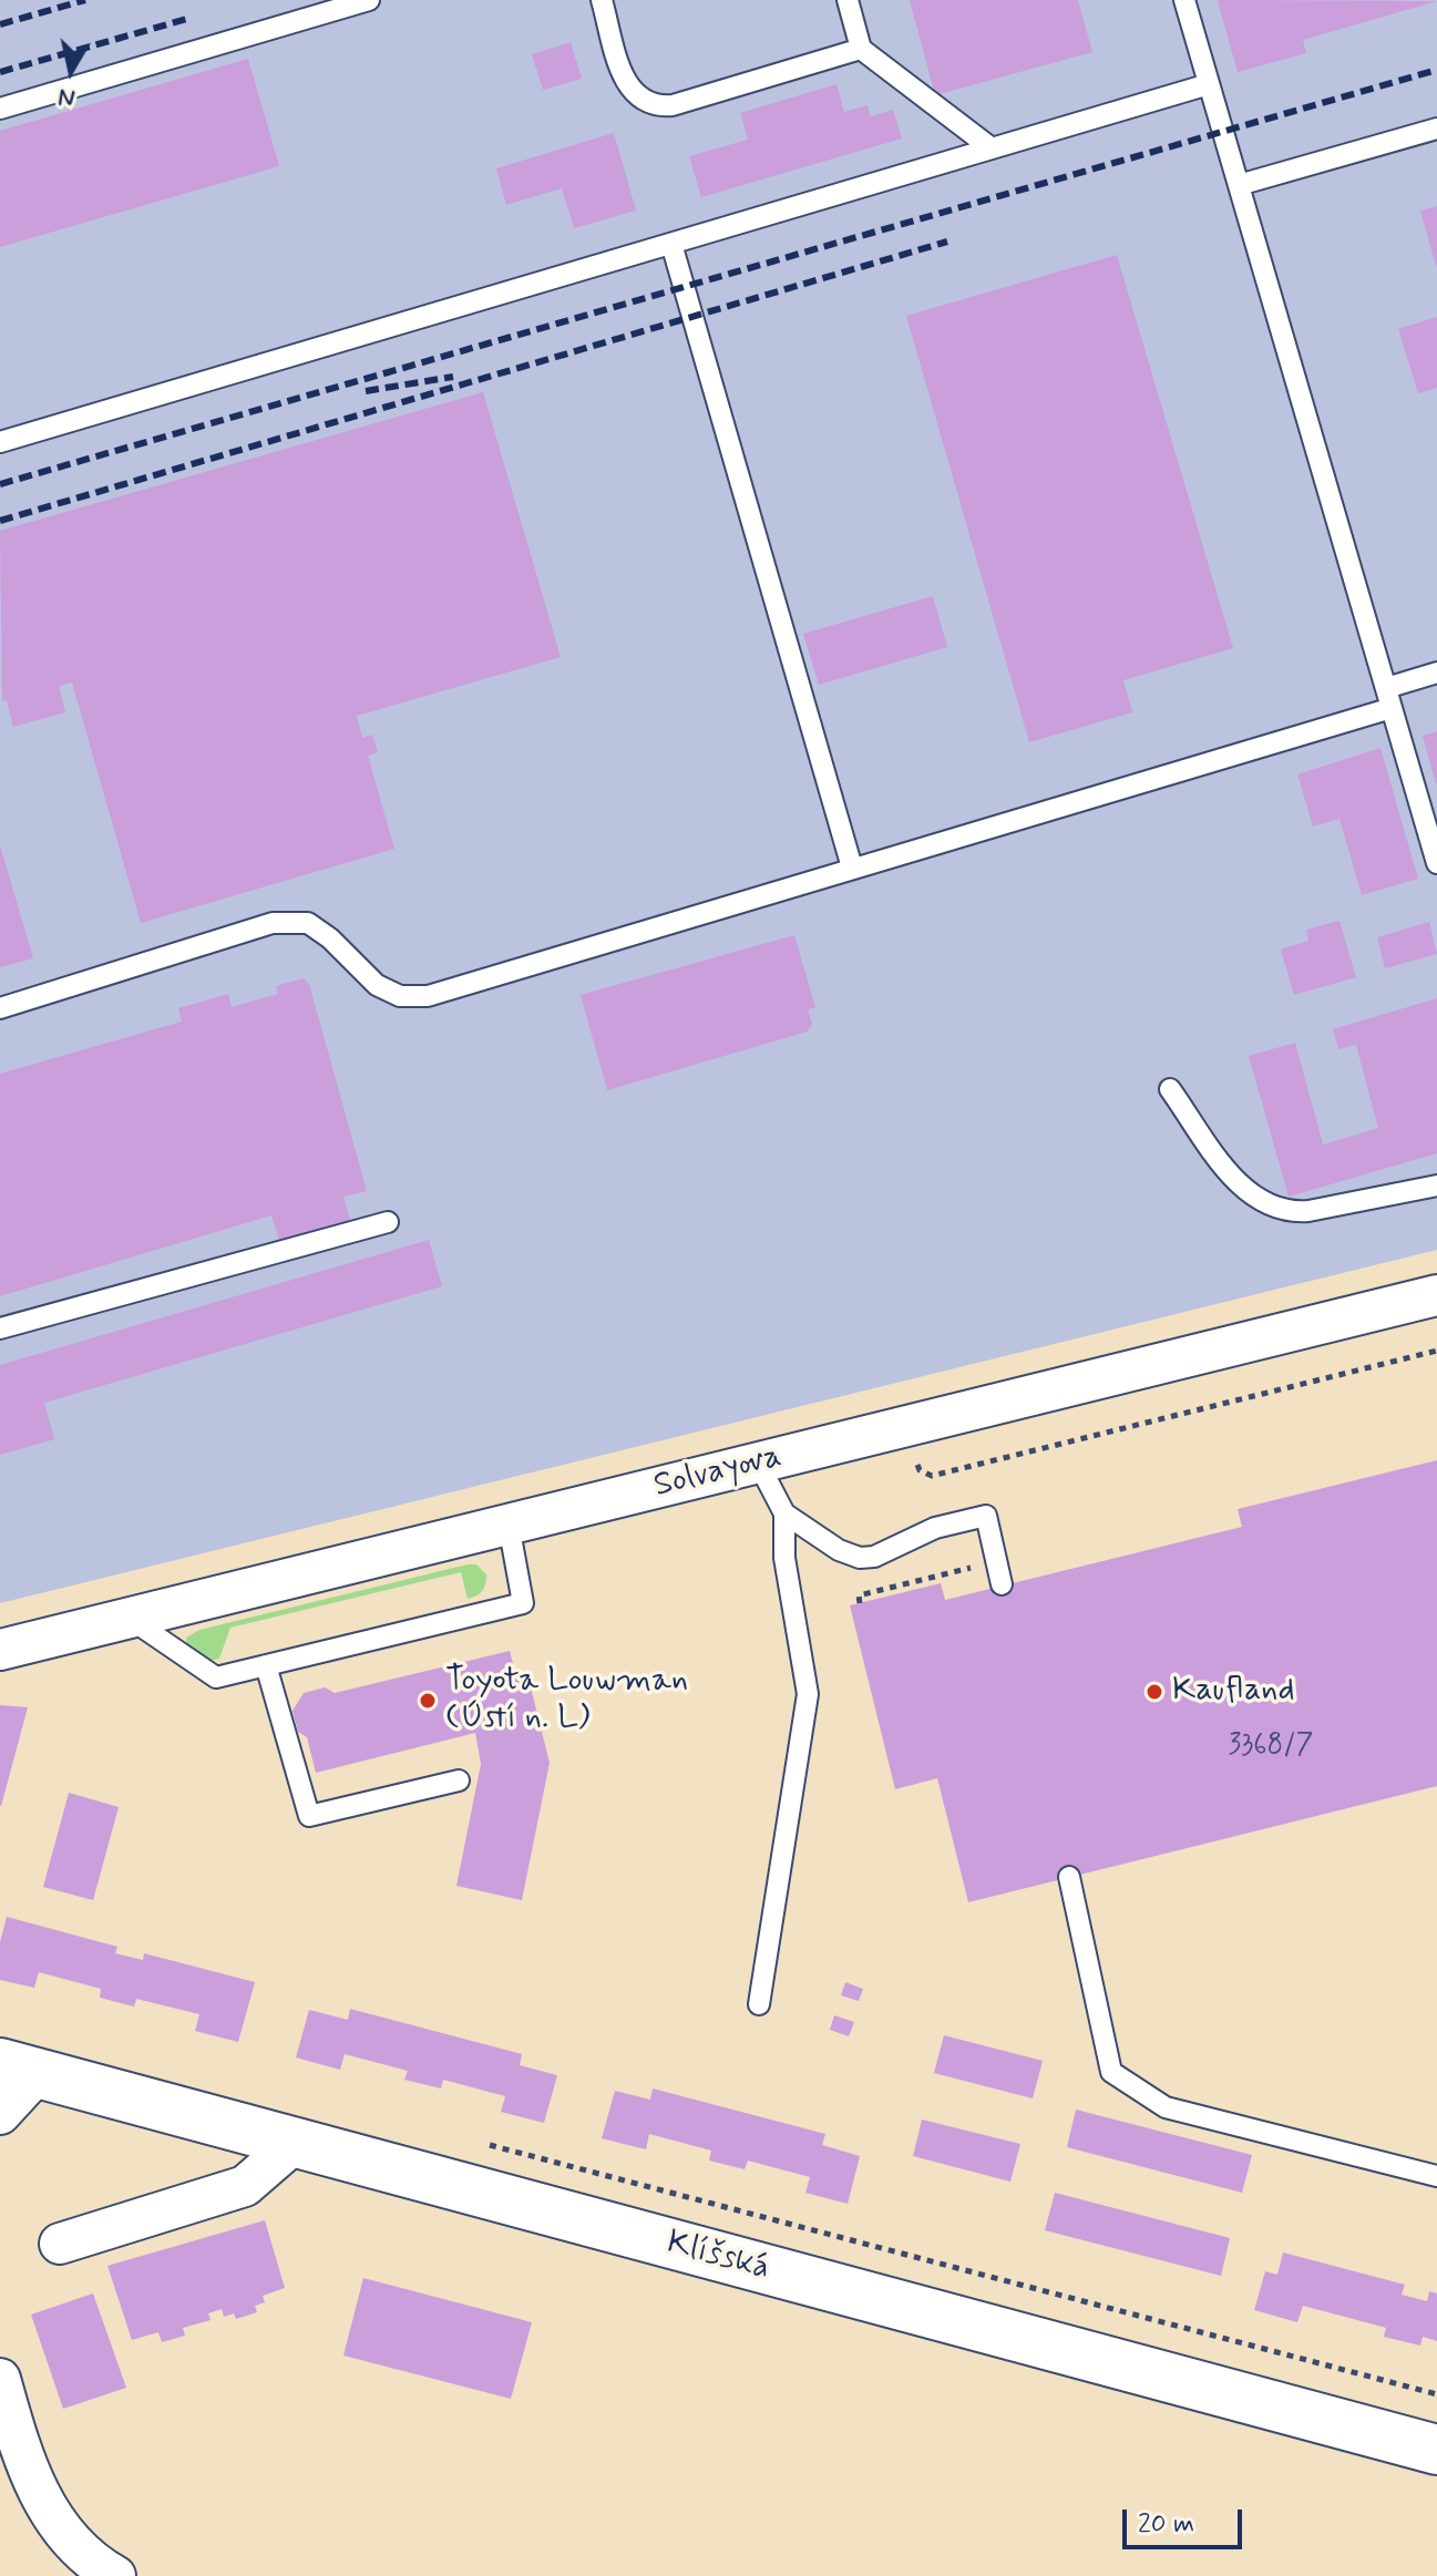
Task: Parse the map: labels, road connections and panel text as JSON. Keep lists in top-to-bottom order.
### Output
{
  "streets": {
    "street": ["Solvayova", "Klíšská"]
  },
  "places": ["Kaufland", "Toyota Louwman (Ústí n. L)"],
  "house_numbers": ["3368/7"],
  "scale_bar": "20 m",
  "north": "bottom"
}
